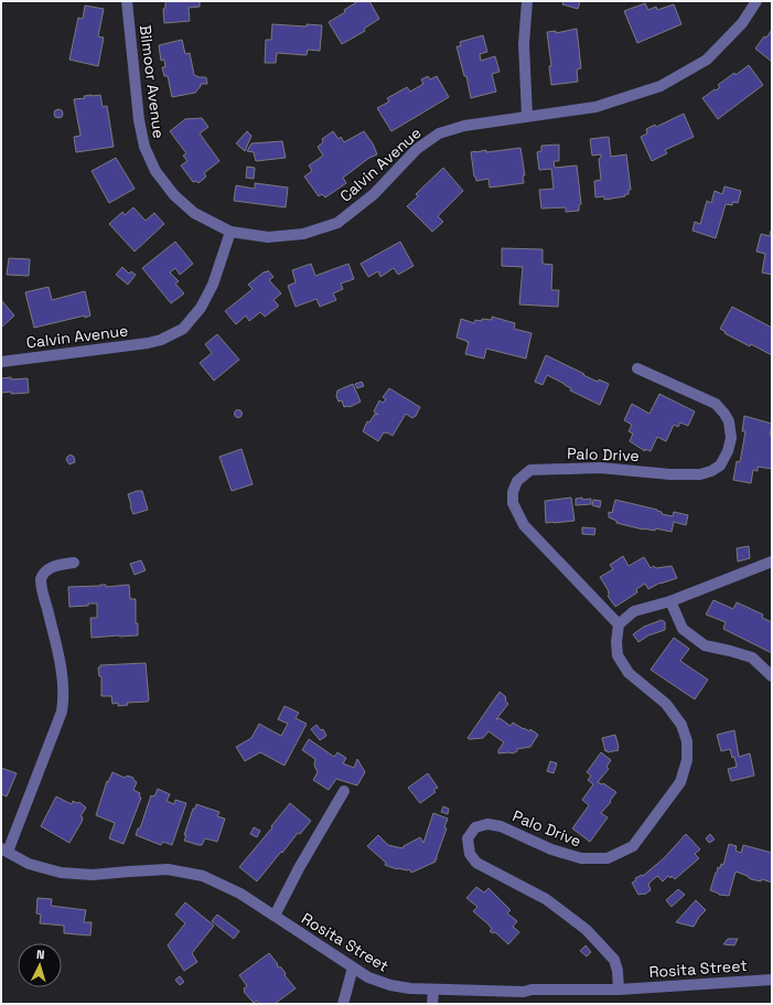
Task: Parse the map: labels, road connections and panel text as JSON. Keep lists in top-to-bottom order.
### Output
{
  "streets": {
    "street": [
      "Bilmoor Avenue",
      "Calvin Avenue",
      "Palo Drive",
      "Rosita Street"
    ]
  },
  "crossings": [
    ["Bilmoor Avenue", "Calvin Avenue"],
    ["Palo Drive", "Rosita Street"]
  ],
  "north": "top"
}
